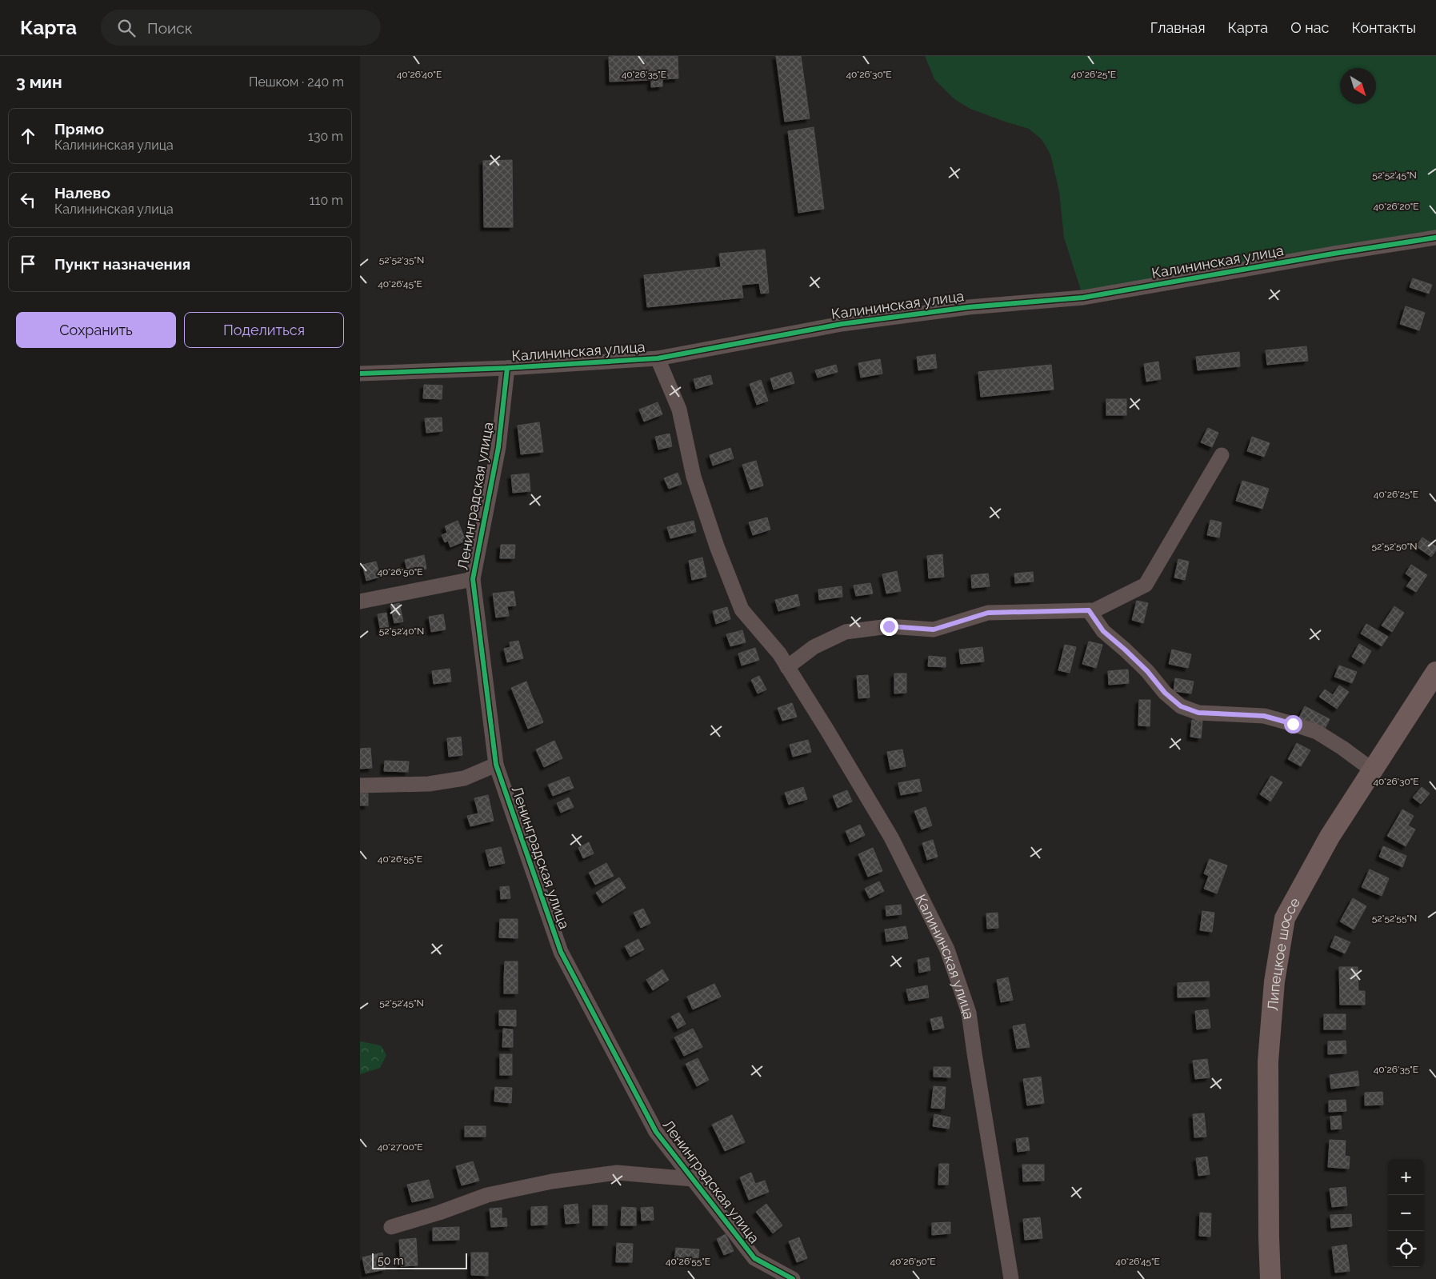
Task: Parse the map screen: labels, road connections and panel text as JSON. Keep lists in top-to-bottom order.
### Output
{
  "streets": {
    "street": ["Калининская улица", "Ленинградская улица", "Липецкое шоссе"]
  },
  "crossings": [
    ["Калининская улица", "Ленинградская улица"]
  ],
  "scale_bar": "50 m",
  "north": "bottom right",
  "page": {
    "header": "Карта",
    "search": "Поиск",
    "nav": [
      "Главная",
      "Карта",
      "О нас",
      "Контакты"
    ],
    "heading": ["3 мин", "Пешком · 240 m"],
    "list": [
      ["Прямо", "Калининская улица", "130 m"],
      ["Налево", "Калининская улица", "110 m"],
      "Пункт назначения"
    ],
    "buttons": ["Сохранить", "Поделиться"],
    "map_buttons": ["+", "−"],
    "scale": "50 m"
  },
  "coordinates": [
    "40°26'40\"E",
    "40°26'35\"E",
    "40°26'30\"E",
    "40°26'25\"E",
    "52°52'45\"N",
    "40°26'20\"E",
    "52°52'35\"N",
    "40°26'45\"E",
    "52°52'50\"N",
    "40°26'50\"E",
    "52°52'40\"N",
    "40°26'55\"E",
    "52°52'55\"N",
    "40°27'00\"E"
  ]
}
